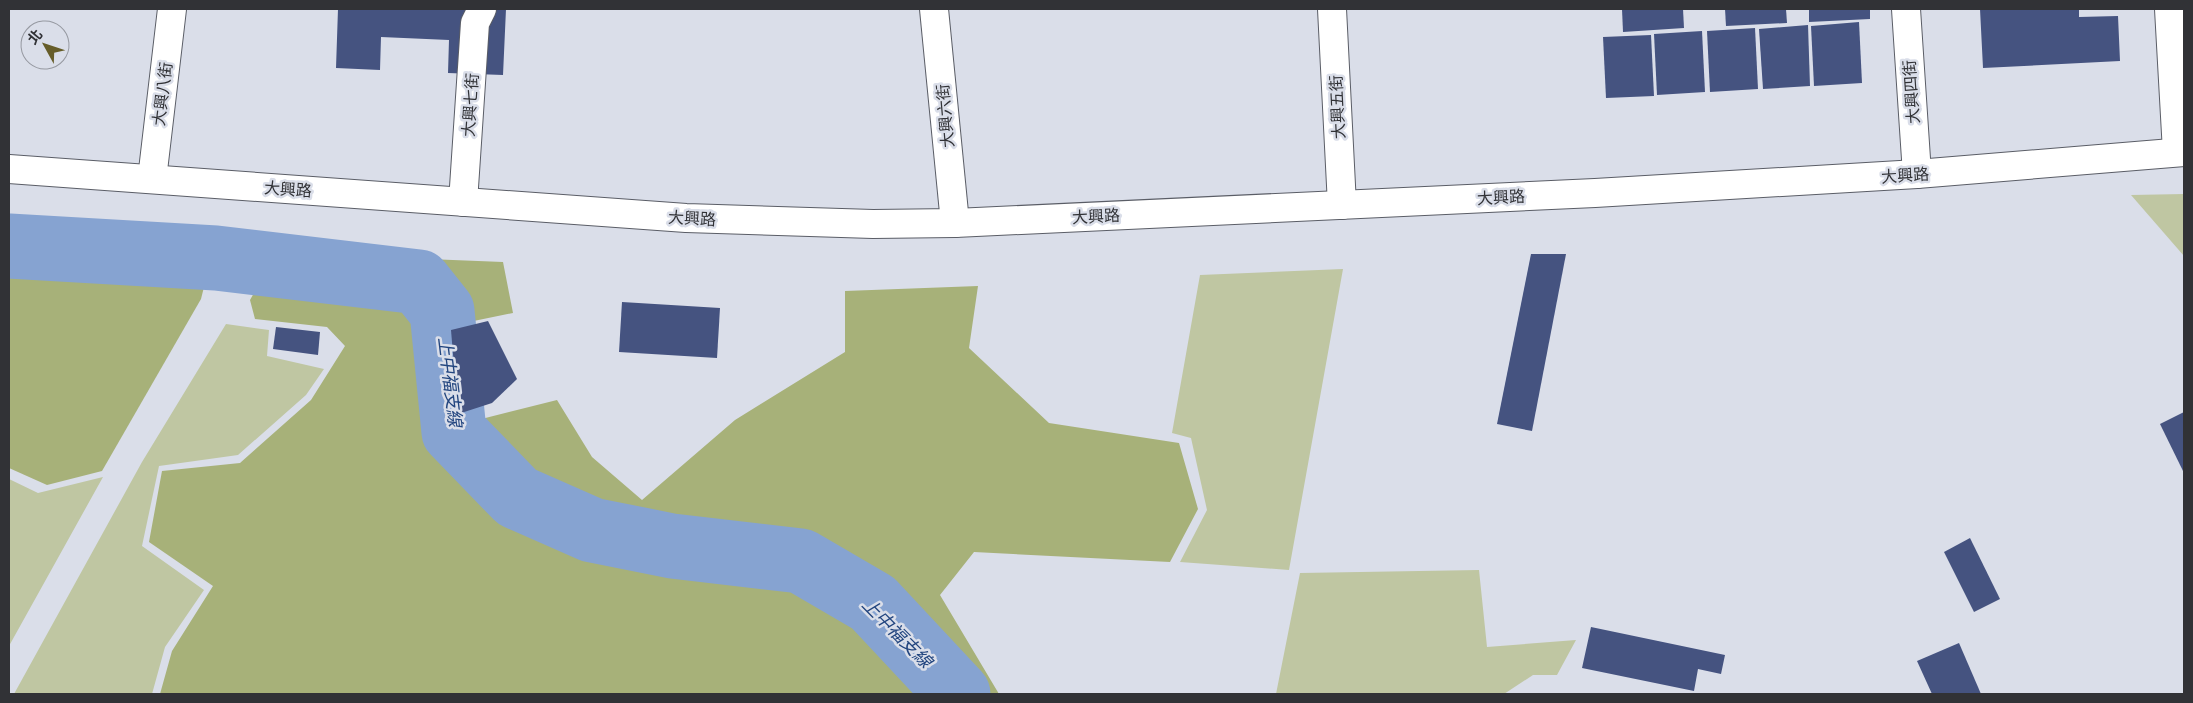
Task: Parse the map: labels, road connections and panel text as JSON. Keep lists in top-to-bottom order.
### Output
{
  "streets": {
    "street": [
      "大興四街",
      "大興八街",
      "大興七街",
      "大興五街",
      "大興六街",
      "大興路"
    ]
  },
  "crossings": [
    ["大興四街", "大興路"],
    ["大興八街", "大興路"],
    ["大興七街", "大興路"],
    ["大興五街", "大興路"],
    ["大興六街", "大興路"]
  ],
  "water": ["上中福支線"],
  "north": "top left"
}
